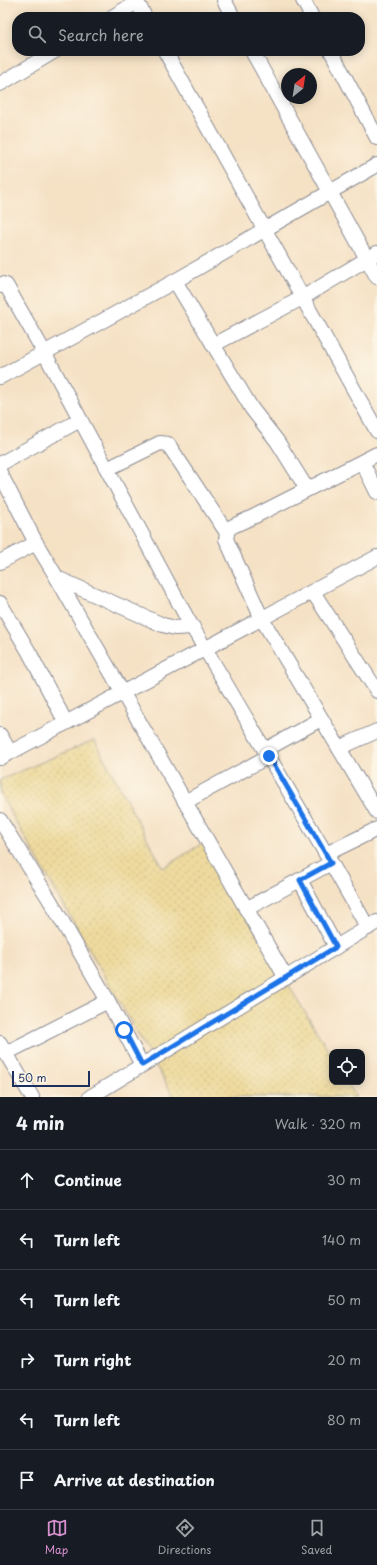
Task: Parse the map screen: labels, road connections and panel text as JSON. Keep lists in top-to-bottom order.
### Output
{
  "scale_bar": "50 m",
  "north": "top right",
  "page": {
    "search": "Search here",
    "scale": "50 m",
    "heading": ["4 min", "Walk · 320 m"],
    "list": [
      ["Continue", "30 m"],
      ["Turn left", "140 m"],
      ["Turn left", "50 m"],
      ["Turn right", "20 m"],
      ["Turn left", "80 m"],
      "Arrive at destination"
    ],
    "nav": ["Map", "Directions", "Saved"]
  }
}
